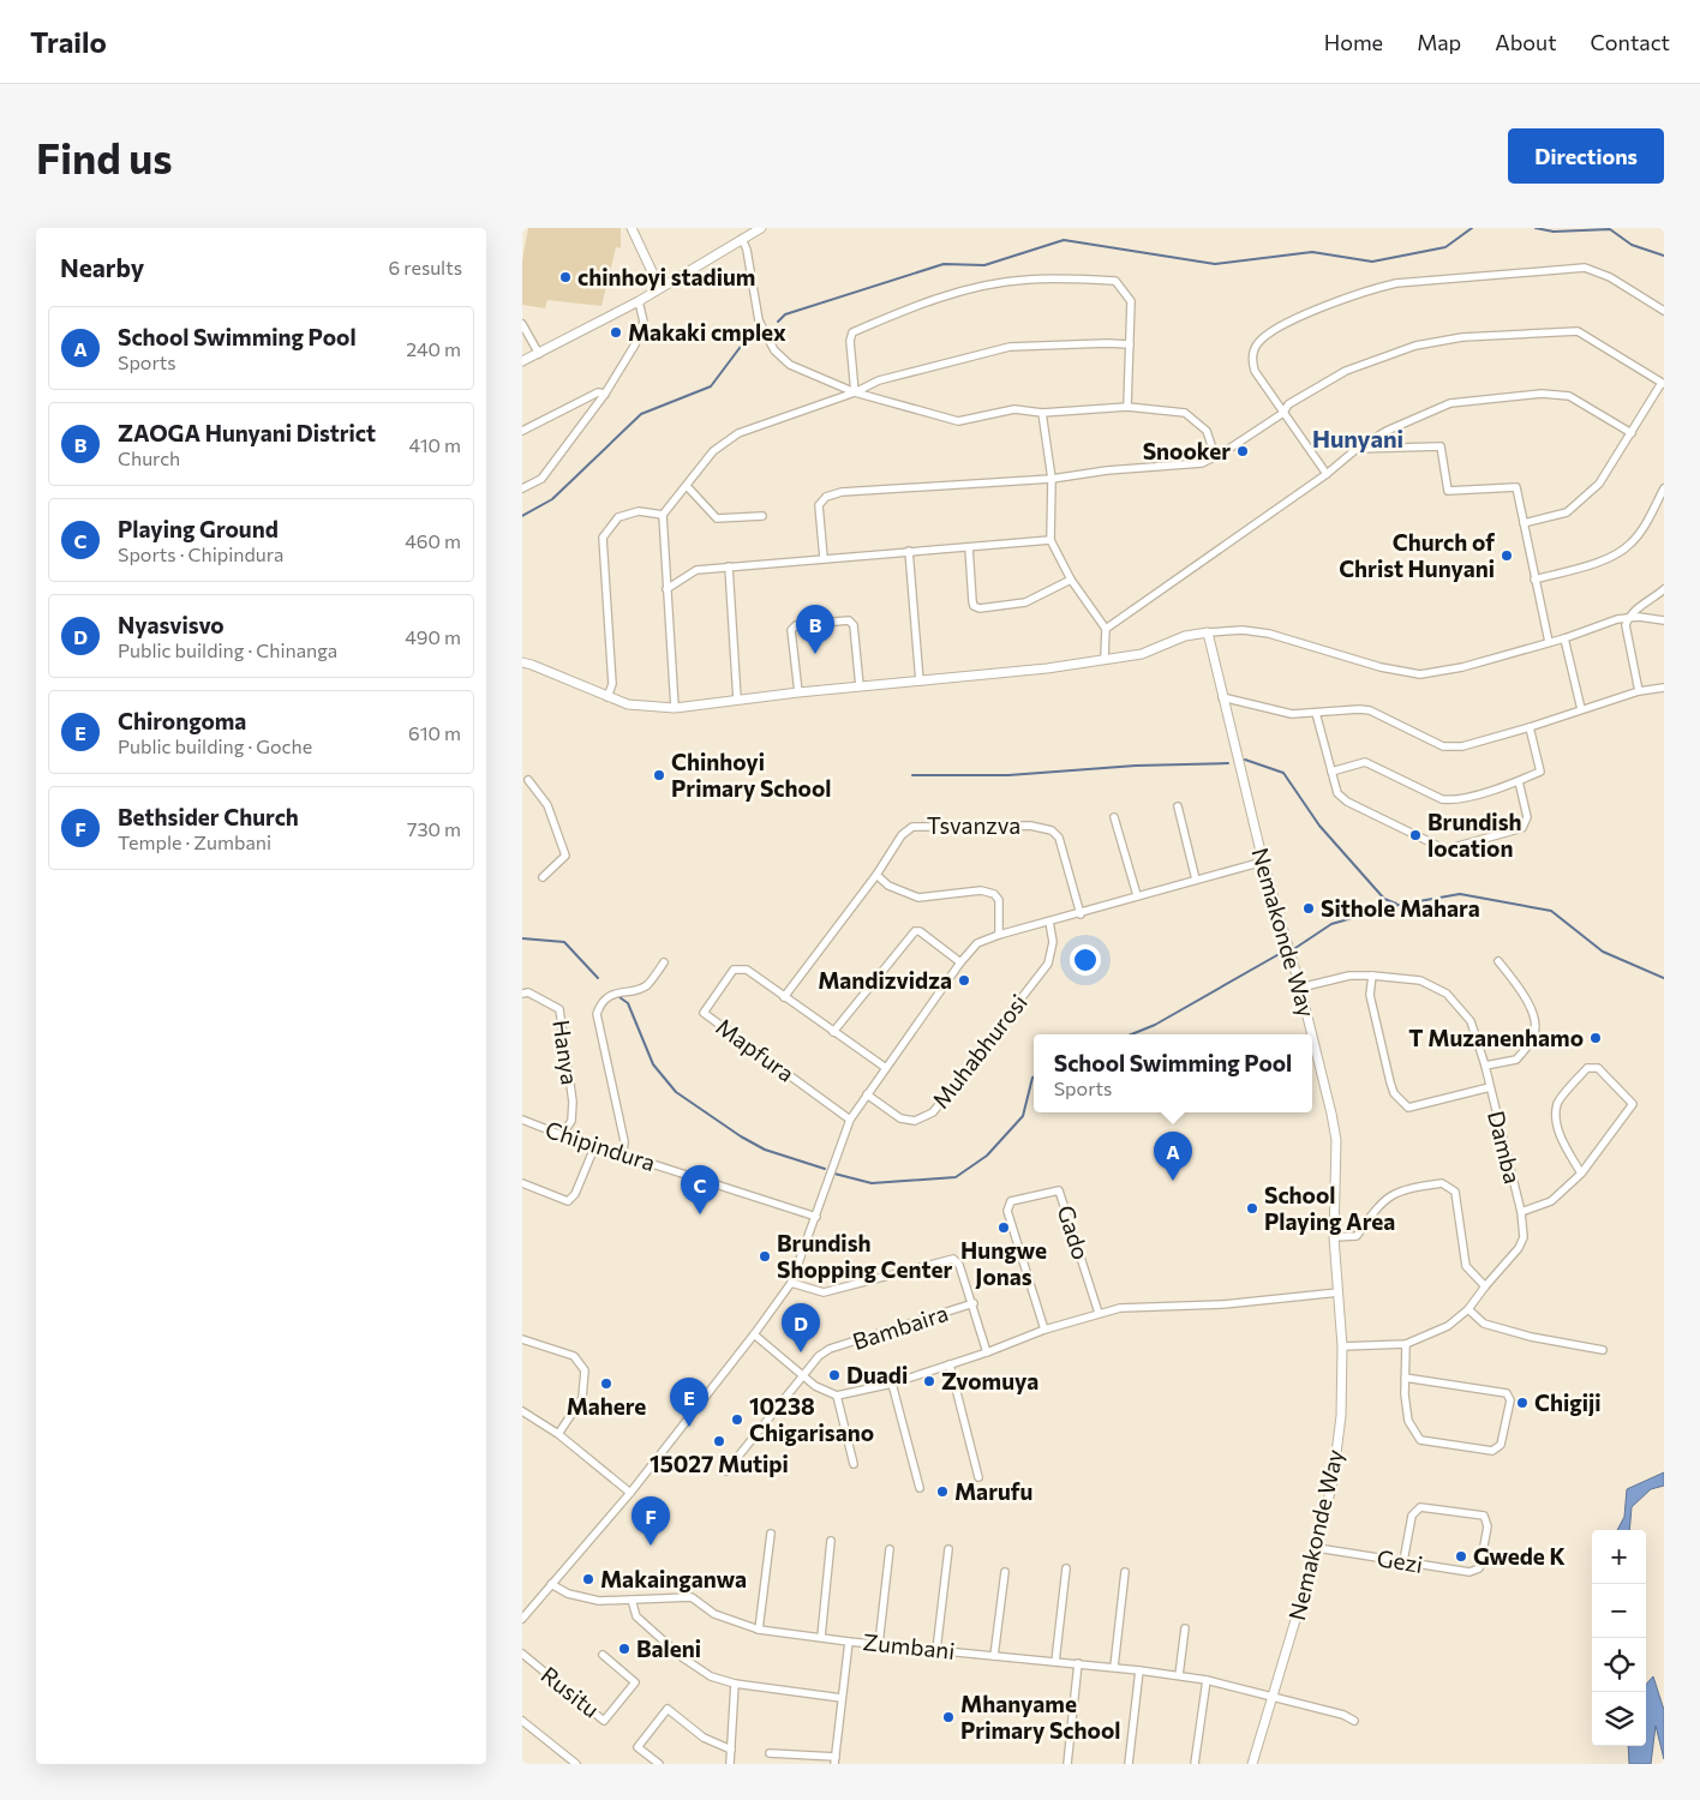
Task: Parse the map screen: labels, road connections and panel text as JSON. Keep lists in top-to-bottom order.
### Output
{
  "streets": {
    "street": [
      "Tsvanzva",
      "Nemakonde Way",
      "Mapfura",
      "Muhabhurosi",
      "Hanya",
      "Chipindura",
      "Damba",
      "Gado",
      "Bambaira",
      "Gezi",
      "Zumbani",
      "Rusitu"
    ]
  },
  "crossings": [
    ["Tsvanzva", "Mapfura"],
    ["Nemakonde Way", "Damba"],
    ["Nemakonde Way", "Gezi"],
    ["Nemakonde Way", "Zumbani"],
    ["Hanya", "Chipindura"]
  ],
  "districts": ["Hunyani"],
  "places": [
    "chinhoyi stadium",
    "Makaki cmplex",
    "Snooker",
    "Church of Christ Hunyani",
    "Chinhoyi Primary School",
    "Brundish location",
    "Sithole Mahara",
    "Mandizvidza",
    "T Muzanenhamo",
    "School Playing Area",
    "Hungwe Jonas",
    "Brundish Shopping Center",
    "Duadi",
    "Zvomuya",
    "Mahere",
    "Chigiji",
    "10238 Chigarisano",
    "15027 Mutipi",
    "Marufu",
    "Gwede K",
    "Makainganwa",
    "Baleni",
    "Mhanyame Primary School"
  ],
  "page": {
    "header": "Trailo",
    "nav": [
      "Home",
      "Map",
      "About",
      "Contact"
    ],
    "buttons": "Directions",
    "title": "Find us",
    "heading": ["Nearby", "6 results"],
    "list": [
      {
        "mark": "A",
        "name": "School Swimming Pool",
        "note": "Sports",
        "value": "240 m"
      },
      {
        "mark": "B",
        "name": "ZAOGA Hunyani District",
        "note": "Church",
        "value": "410 m"
      },
      {
        "mark": "C",
        "name": "Playing Ground",
        "note": "Sports · Chipindura",
        "value": "460 m"
      },
      {
        "mark": "D",
        "name": "Nyasvisvo",
        "note": "Public building · Chinanga",
        "value": "490 m"
      },
      {
        "mark": "E",
        "name": "Chirongoma",
        "note": "Public building · Goche",
        "value": "610 m"
      },
      {
        "mark": "F",
        "name": "Bethsider Church",
        "note": "Temple · Zumbani",
        "value": "730 m"
      }
    ],
    "pins": [
      "B",
      "A",
      "C",
      "D",
      "E",
      "F"
    ],
    "popup": ["School Swimming Pool", "Sports"],
    "map_buttons": ["+", "−"]
  }
}
